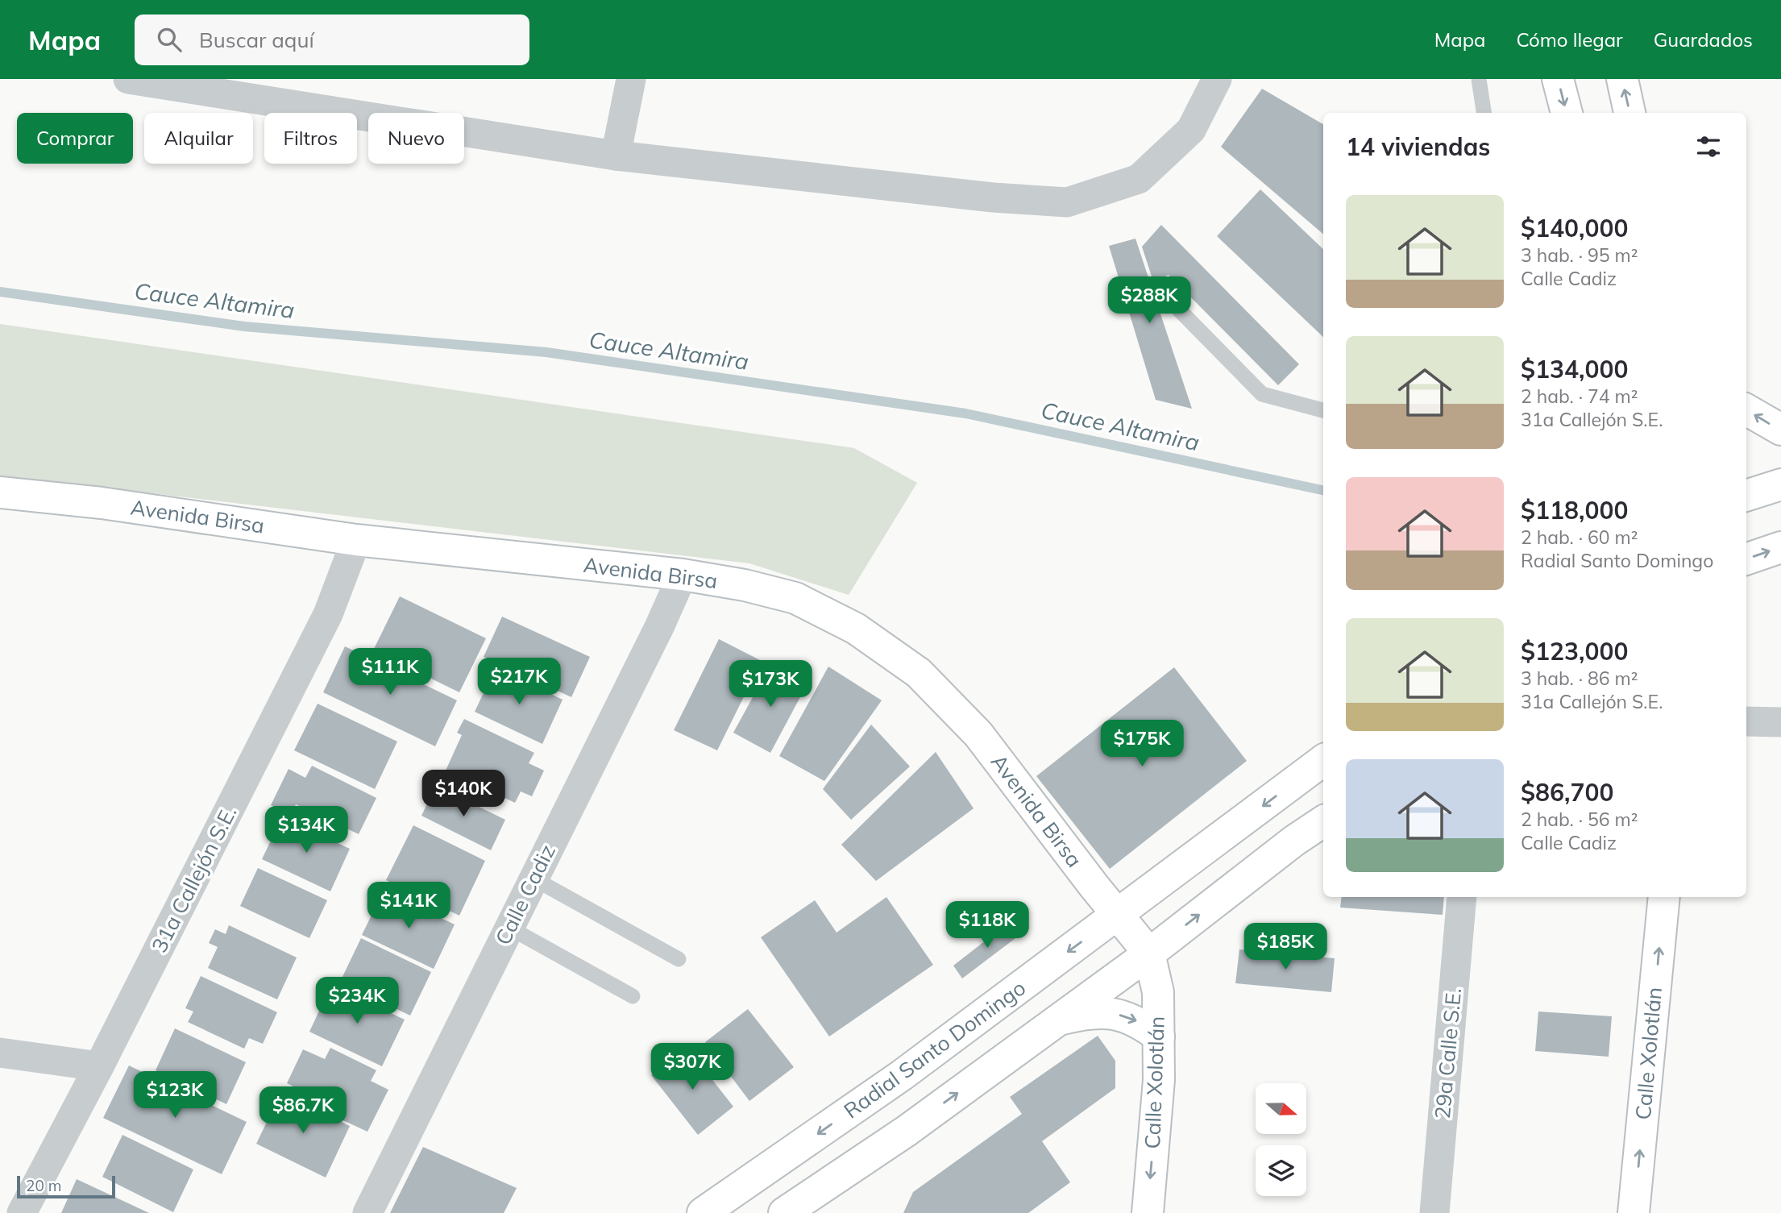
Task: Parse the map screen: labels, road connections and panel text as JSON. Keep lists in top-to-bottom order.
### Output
{
  "streets": {
    "street": [
      "Avenida Birsa",
      "31a Callejón S.E.",
      "Calle Cadiz",
      "Radial Santo Domingo",
      "29a Calle S.E.",
      "Calle Xolotlán"
    ]
  },
  "crossings": [
    ["Avenida Birsa", "31a Callejón S.E."],
    ["Avenida Birsa", "Calle Cadiz"],
    ["Avenida Birsa", "Radial Santo Domingo"],
    ["Avenida Birsa", "Calle Xolotlán"]
  ],
  "water": ["Cauce Altamira"],
  "scale_bar": "20 m",
  "north": "right",
  "page": {
    "header": "Mapa",
    "search": "Buscar aquí",
    "nav": ["Mapa", "Cómo llegar", "Guardados"],
    "chip": [
      "Comprar",
      "Alquilar",
      "Filtros",
      "Nuevo"
    ],
    "heading": "14 viviendas",
    "list": [
      {
        "name": "$140,000",
        "note": "3 hab. · 95 m² · Calle Cadiz"
      },
      {
        "name": "$134,000",
        "note": "2 hab. · 74 m² · 31a Callejón S.E."
      },
      {
        "name": "$118,000",
        "note": "2 hab. · 60 m² · Radial Santo Domingo"
      },
      {
        "name": "$123,000",
        "note": "3 hab. · 86 m² · 31a Callejón S.E."
      },
      {
        "name": "$86,700",
        "note": "2 hab. · 56 m² · Calle Cadiz"
      }
    ],
    "price": [
      "$288K",
      "$111K",
      "$217K",
      "$173K",
      "$175K",
      "$140K",
      "$134K",
      "$141K",
      "$118K",
      "$185K",
      "$234K",
      "$307K",
      "$123K",
      "$86.7K"
    ],
    "scale": "20 m"
  }
}
